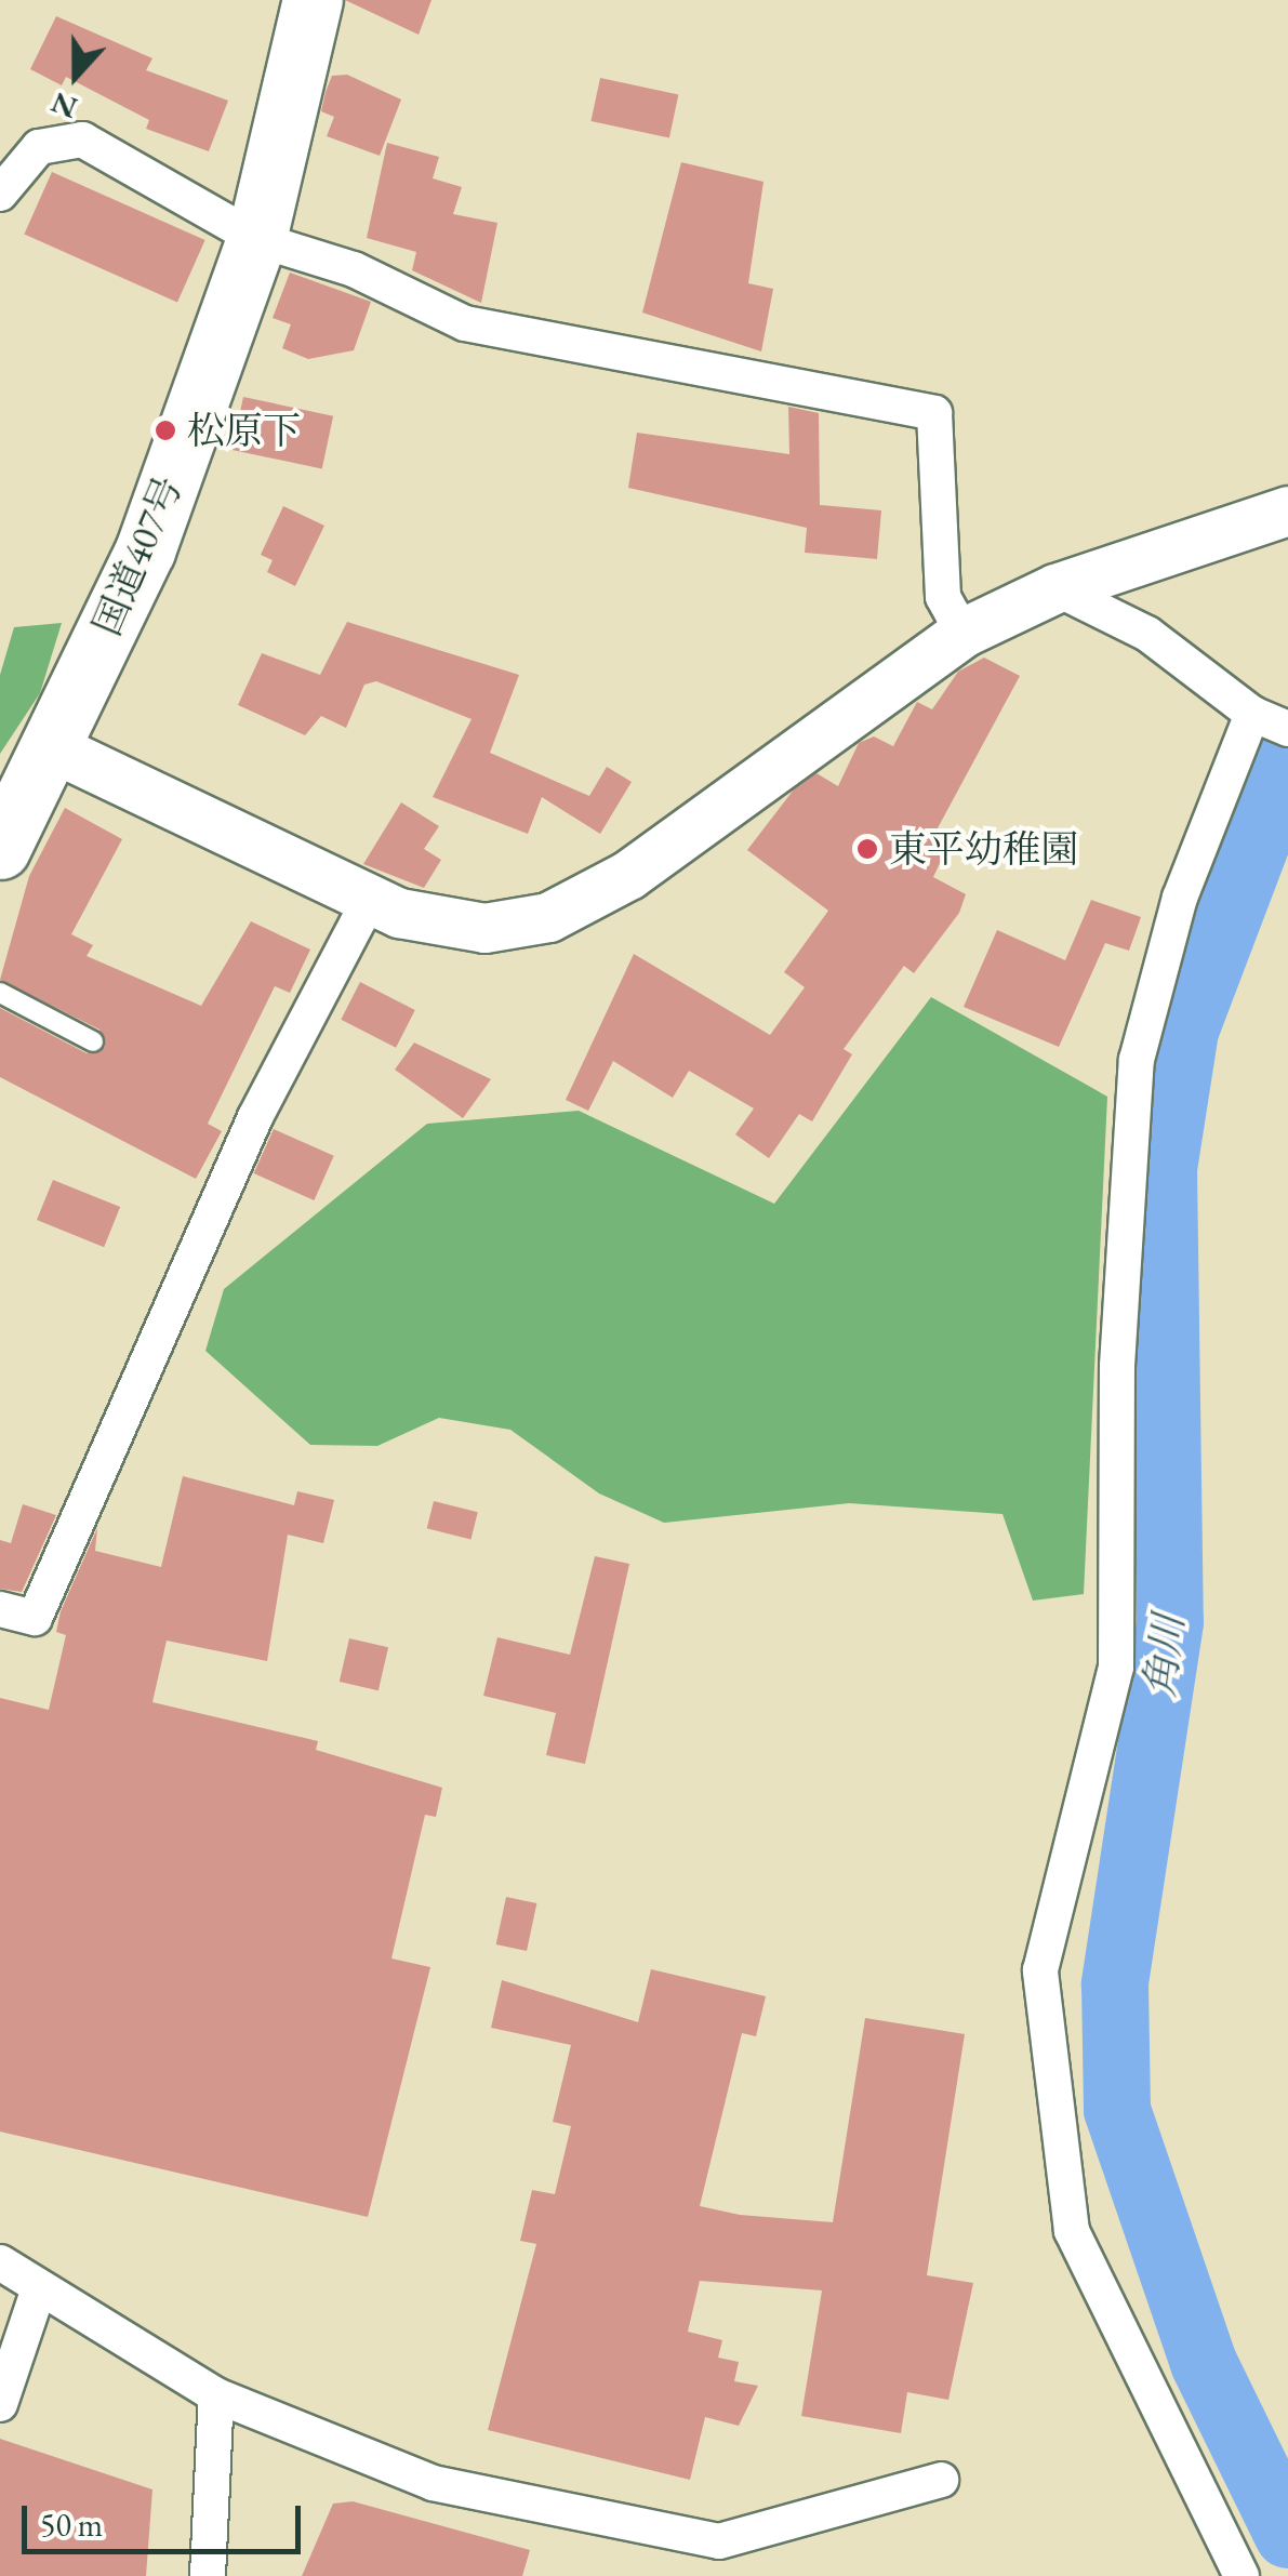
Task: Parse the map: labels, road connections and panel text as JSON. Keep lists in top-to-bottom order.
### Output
{
  "streets": {
    "highway": ["国道407号"]
  },
  "water": ["角川"],
  "places": ["松原下", "東平幼稚園"],
  "scale_bar": "50 m",
  "north": "bottom"
}
